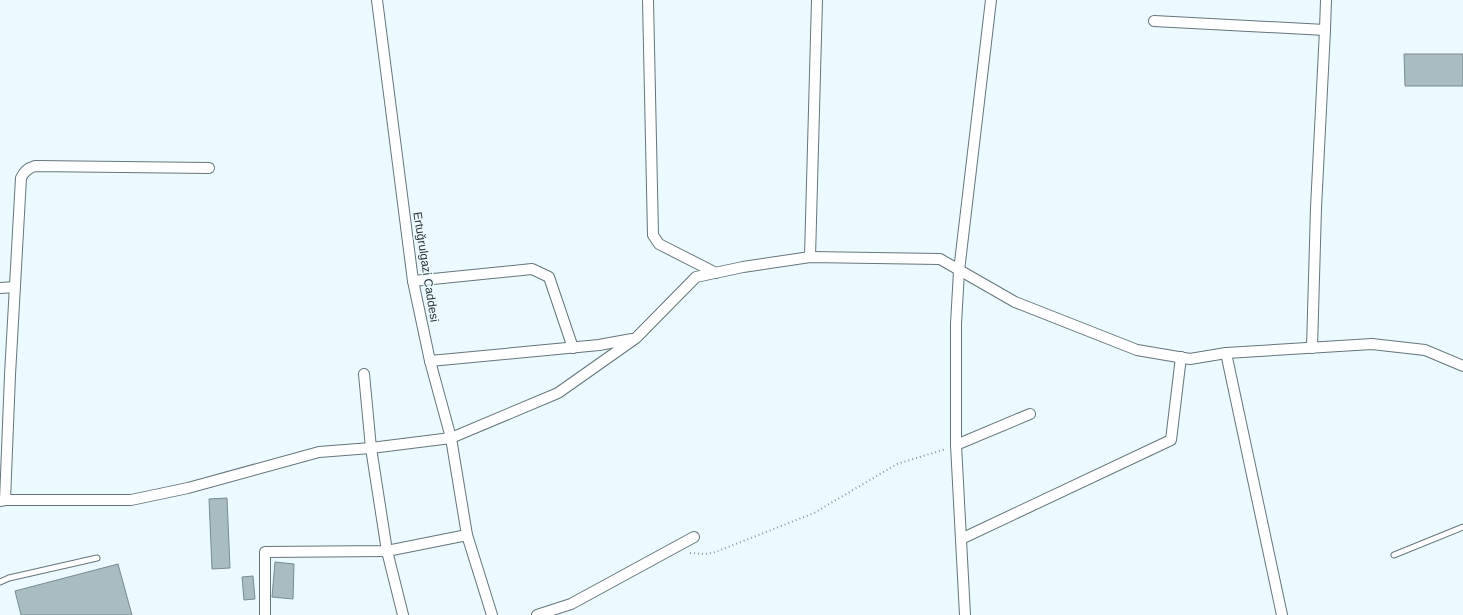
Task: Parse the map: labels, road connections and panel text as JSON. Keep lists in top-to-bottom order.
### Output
{
  "streets": {
    "street": ["Ertuğrulgazi Caddesi"]
  }
}
